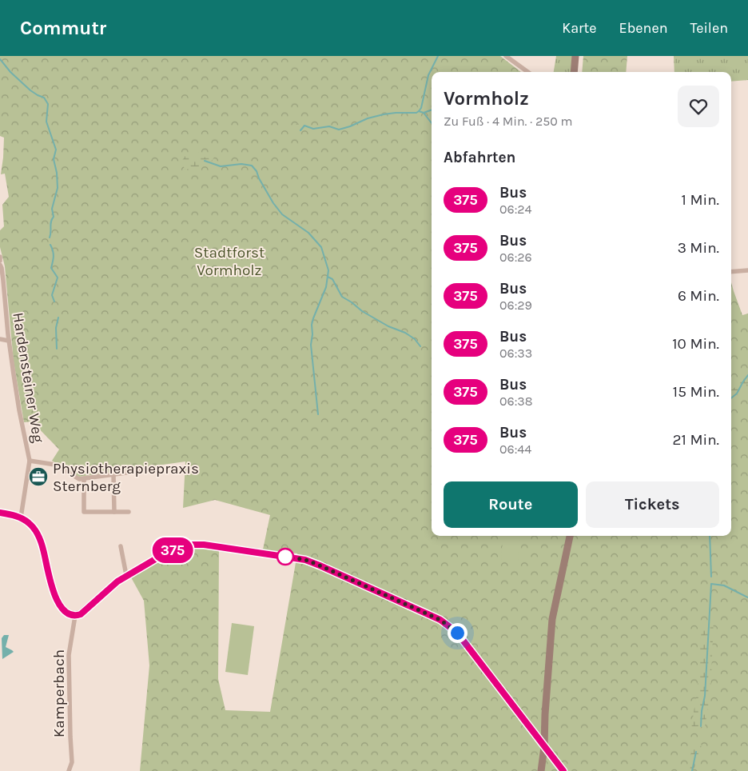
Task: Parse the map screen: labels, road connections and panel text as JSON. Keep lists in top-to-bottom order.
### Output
{
  "streets": {
    "street": ["Hardensteiner Weg", "Kamperbach"]
  },
  "parks": ["Stadtforst Vormholz"],
  "places": {
    "office": ["Physiotherapiepraxis Sternberg"]
  },
  "lines": ["bus line 375"],
  "page": {
    "header": "Commutr",
    "nav": ["Karte", "Ebenen", "Teilen"],
    "on_map": "375",
    "heading": [
      ["Vormholz", "Zu Fuß · 4 Min. · 250 m"],
      "Abfahrten"
    ],
    "list": [
      {
        "mark": "375",
        "name": "Bus",
        "note": "06:24",
        "value": "1 Min."
      },
      {
        "mark": "375",
        "name": "Bus",
        "note": "06:26",
        "value": "3 Min."
      },
      {
        "mark": "375",
        "name": "Bus",
        "note": "06:29",
        "value": "6 Min."
      },
      {
        "mark": "375",
        "name": "Bus",
        "note": "06:33",
        "value": "10 Min."
      },
      {
        "mark": "375",
        "name": "Bus",
        "note": "06:38",
        "value": "15 Min."
      },
      {
        "mark": "375",
        "name": "Bus",
        "note": "06:44",
        "value": "21 Min."
      }
    ],
    "buttons": ["Route", "Tickets"]
  }
}
